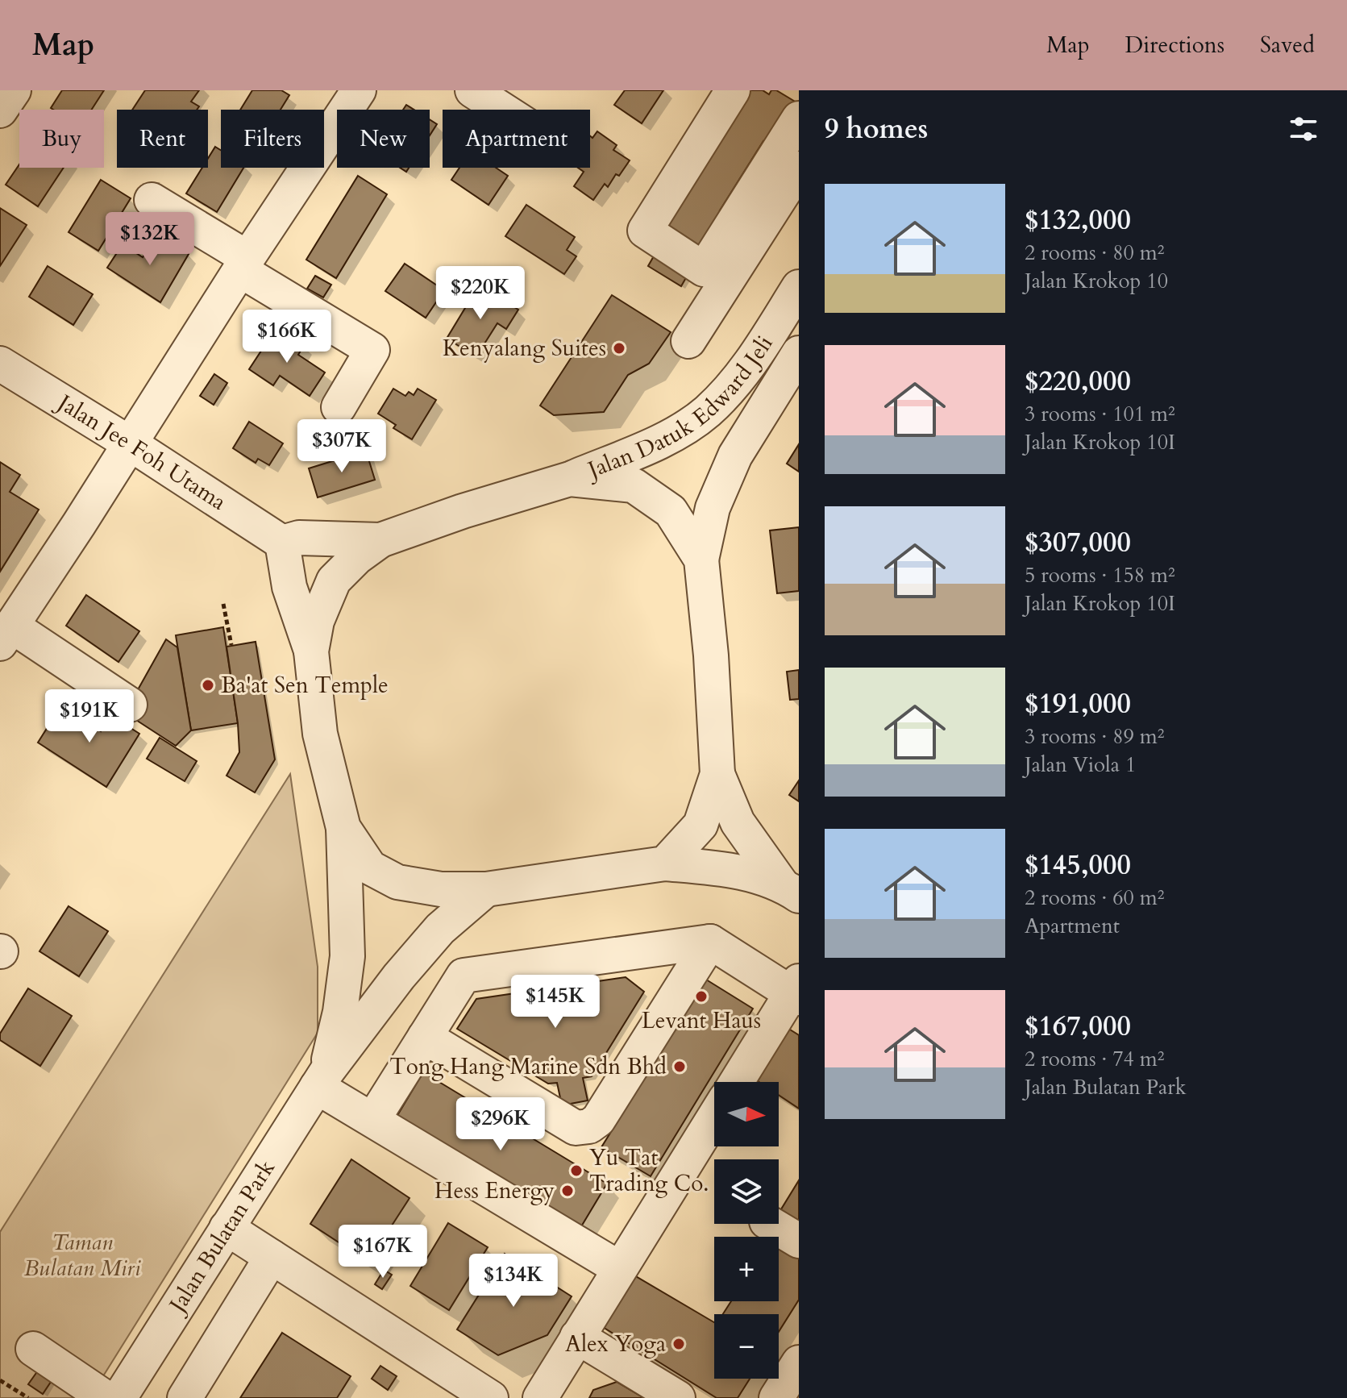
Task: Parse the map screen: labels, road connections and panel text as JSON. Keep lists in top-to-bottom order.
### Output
{
  "streets": {
    "street": ["Jalan Datuk Edward Jeli", "Jalan Jee Foh Utama", "Jalan Bulatan Park"]
  },
  "parks": ["Taman Bulatan Miri"],
  "places": [
    "Kenyalang Suites",
    "Ba'at Sen Temple",
    "Levant Haus",
    "Tong Hang Marine Sdn Bhd",
    "Yu Tat Trading Co.",
    "Hess Energy",
    "Alex Yoga"
  ],
  "north": "right",
  "page": {
    "header": "Map",
    "nav": ["Map", "Directions", "Saved"],
    "heading": "9 homes",
    "chip": [
      "Buy",
      "Rent",
      "Filters",
      "New",
      "Apartment"
    ],
    "list": [
      {
        "name": "$132,000",
        "note": "2 rooms · 80 m² · Jalan Krokop 10"
      },
      {
        "name": "$220,000",
        "note": "3 rooms · 101 m² · Jalan Krokop 10I"
      },
      {
        "name": "$307,000",
        "note": "5 rooms · 158 m² · Jalan Krokop 10I"
      },
      {
        "name": "$191,000",
        "note": "3 rooms · 89 m² · Jalan Viola 1"
      },
      {
        "name": "$145,000",
        "note": "2 rooms · 60 m² · Apartment"
      },
      {
        "name": "$167,000",
        "note": "2 rooms · 74 m² · Jalan Bulatan Park"
      }
    ],
    "price": [
      "$132K",
      "$220K",
      "$166K",
      "$307K",
      "$191K",
      "$145K",
      "$296K",
      "$167K",
      "$134K"
    ],
    "map_buttons": ["+", "−"]
  }
}
